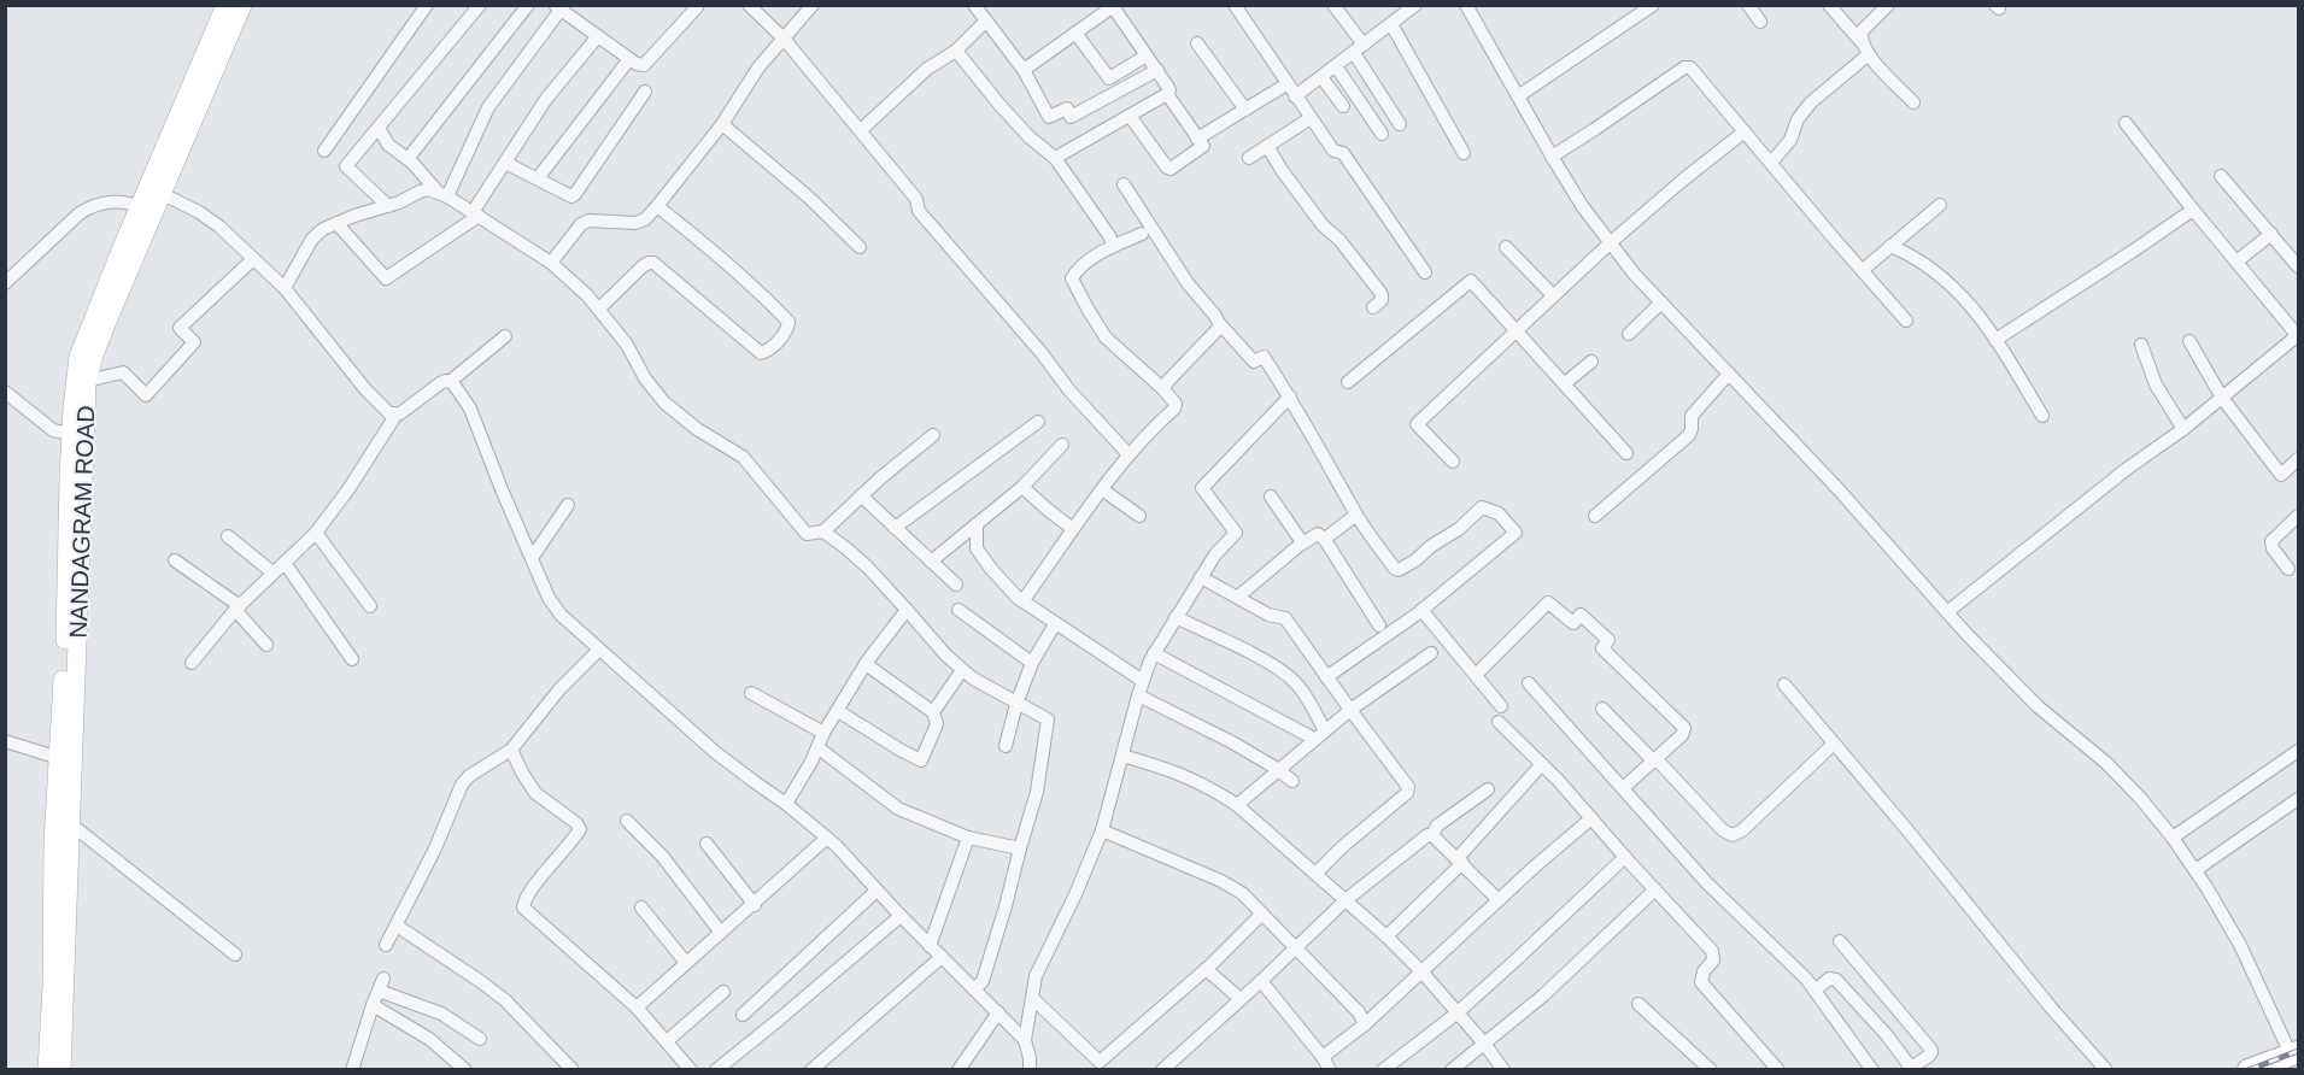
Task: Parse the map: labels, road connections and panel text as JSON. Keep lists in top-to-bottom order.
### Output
{
  "streets": {
    "street": ["NANDAGRAM ROAD"]
  }
}
